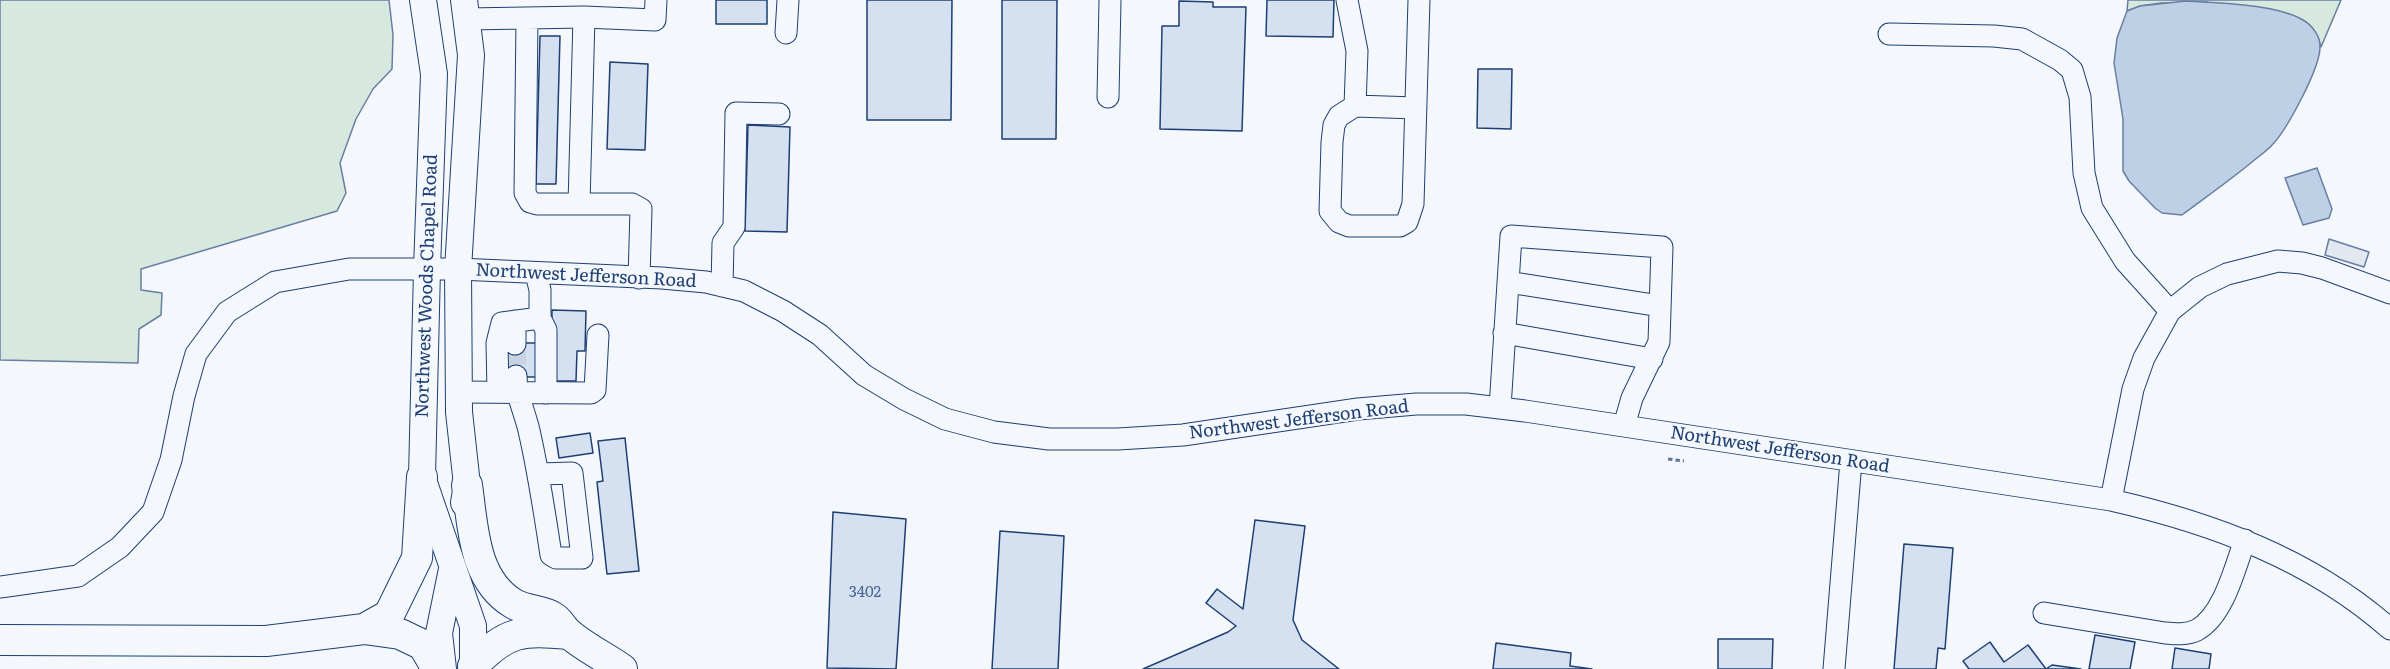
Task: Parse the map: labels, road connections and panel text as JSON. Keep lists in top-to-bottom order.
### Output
{
  "streets": {
    "main road": ["Northwest Woods Chapel Road"],
    "street": ["Northwest Jefferson Road"]
  },
  "crossings": [
    ["Northwest Jefferson Road", "Northwest Woods Chapel Road"]
  ],
  "house_numbers": ["3402"]
}
